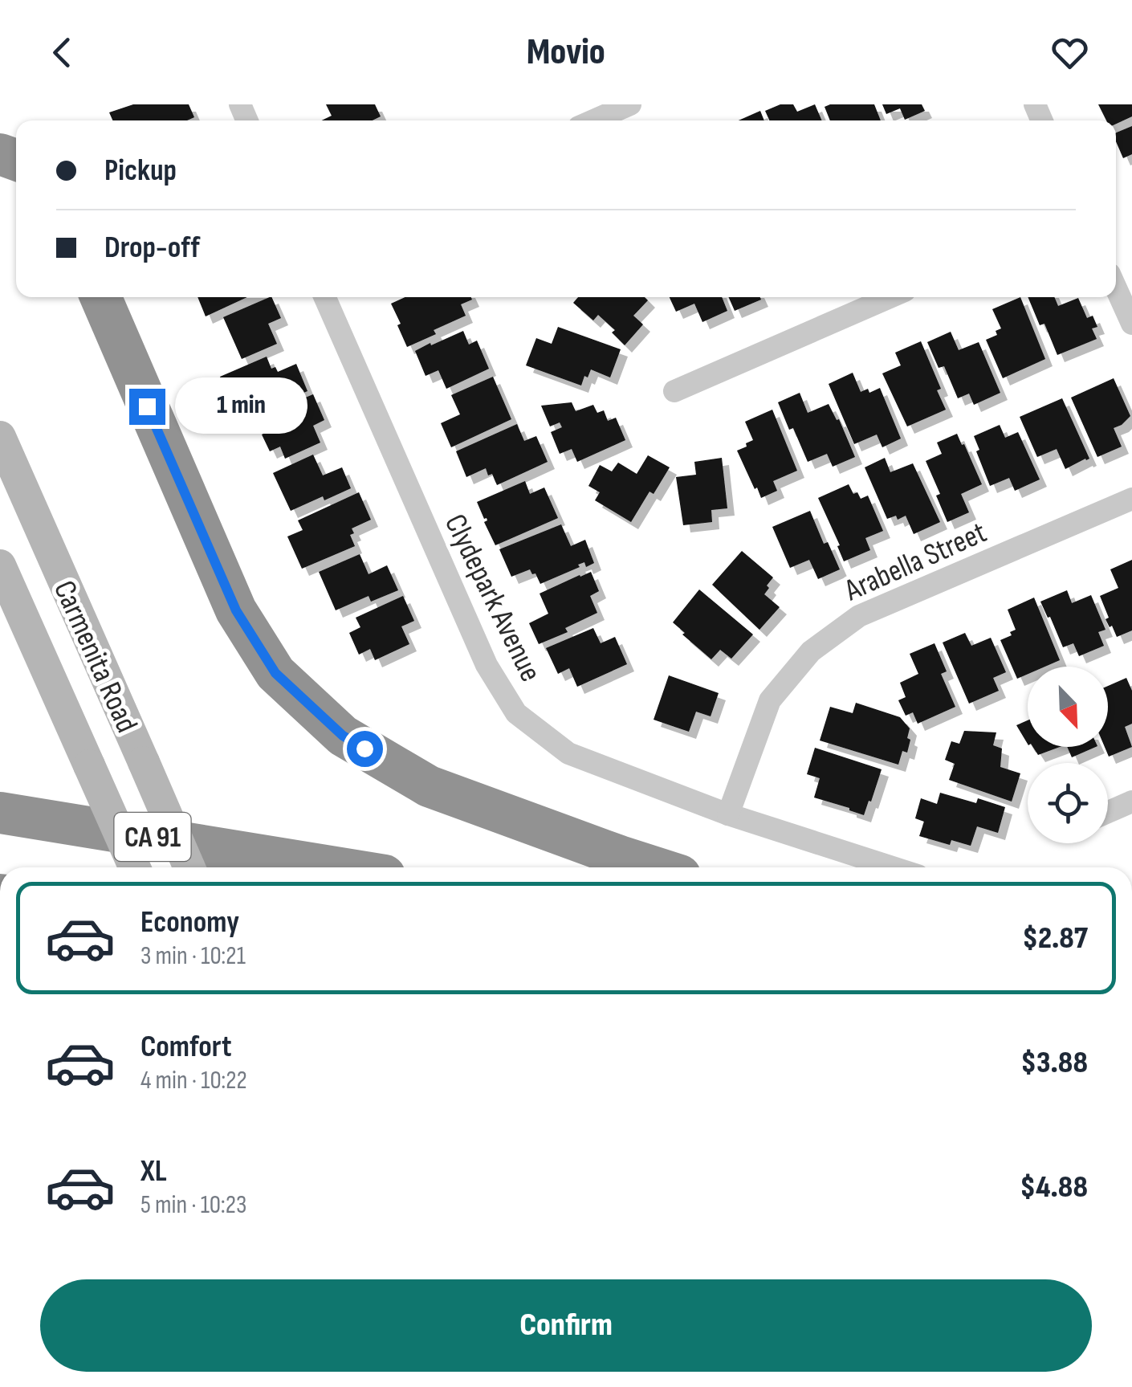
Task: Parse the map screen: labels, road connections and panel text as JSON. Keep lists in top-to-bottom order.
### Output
{
  "streets": {
    "highway": ["CA 91"],
    "main road": ["Carmenita Road"],
    "street": ["Arabella Street", "Clydepark Avenue"]
  },
  "crossings": [
    ["Arabella Street", "Clydepark Avenue"]
  ],
  "north": "bottom right",
  "page": {
    "header": "Movio",
    "banner": ["Pickup", "Drop-off"],
    "bubble": "1 min",
    "list": [
      {
        "name": "Economy",
        "note": "3 min · 10:21",
        "value": "$2.87"
      },
      {
        "name": "Comfort",
        "note": "4 min · 10:22",
        "value": "$3.88"
      },
      {
        "name": "XL",
        "note": "5 min · 10:23",
        "value": "$4.88"
      }
    ],
    "buttons": "Confirm"
  }
}
